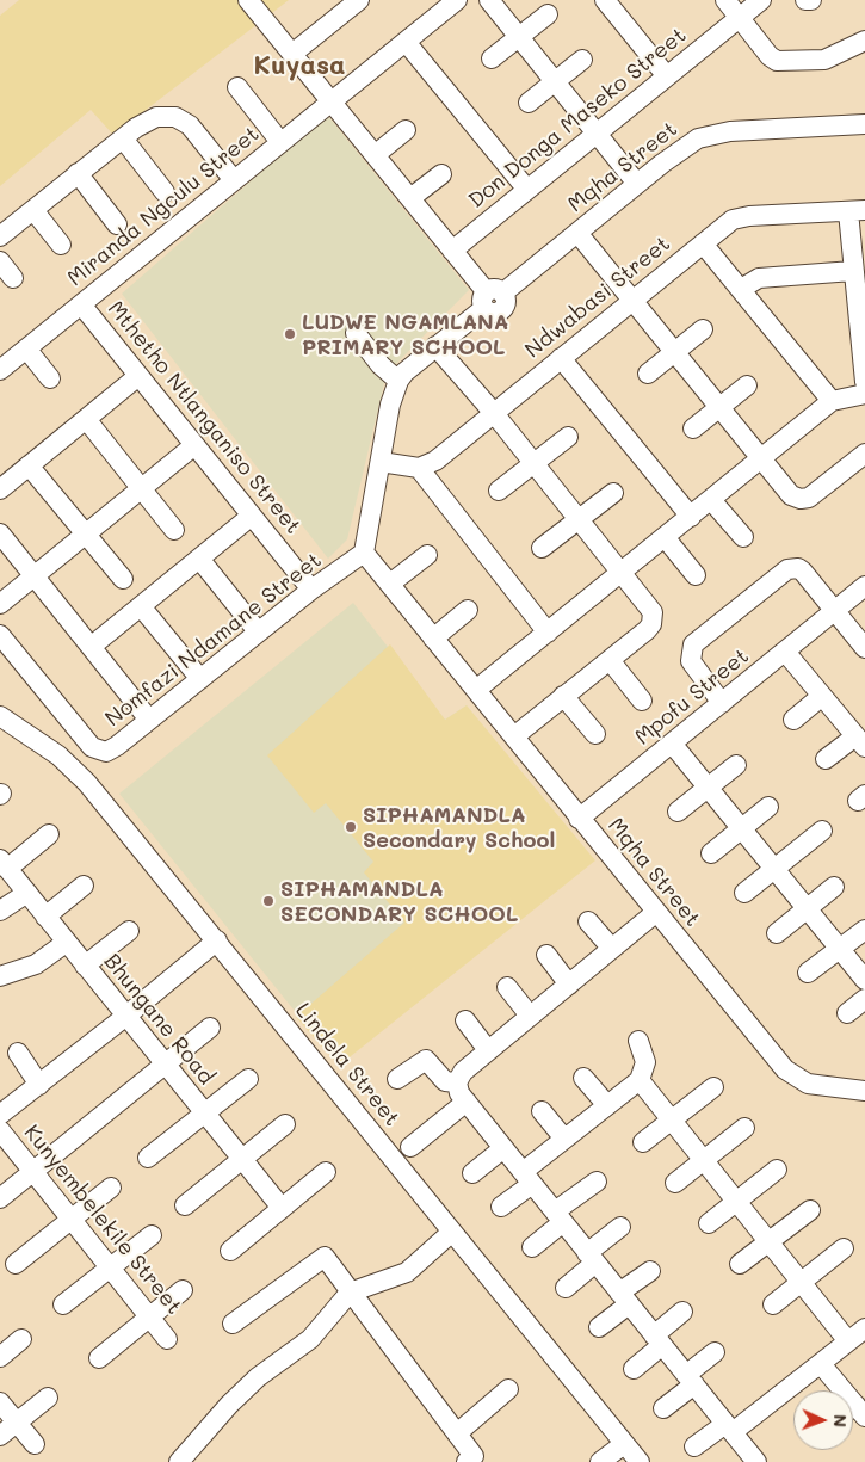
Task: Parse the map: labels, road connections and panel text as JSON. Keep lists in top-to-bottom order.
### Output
{
  "streets": {
    "street": [
      "Don Donga Maseko Street",
      "Mqha Street",
      "Miranda Ngculu Street",
      "Ndwabasi Street",
      "Mthetho Ntlanganiso Street",
      "Nomfazi Ndamane Street",
      "Mpofu Street",
      "Bhungane Road",
      "Lindela Street",
      "Kunyembelekile Street"
    ]
  },
  "crossings": [
    ["Mqha Street", "Nomfazi Ndamane Street"],
    ["Mqha Street", "Mpofu Street"],
    ["Miranda Ngculu Street", "Mthetho Ntlanganiso Street"],
    ["Mthetho Ntlanganiso Street", "Nomfazi Ndamane Street"]
  ],
  "districts": ["Kuyasa"],
  "places": ["LUDWE NGAMLANA PRIMARY SCHOOL", "SIPHAMANDLA Secondary School", "SIPHAMANDLA SECONDARY SCHOOL"],
  "north": "right"
}
